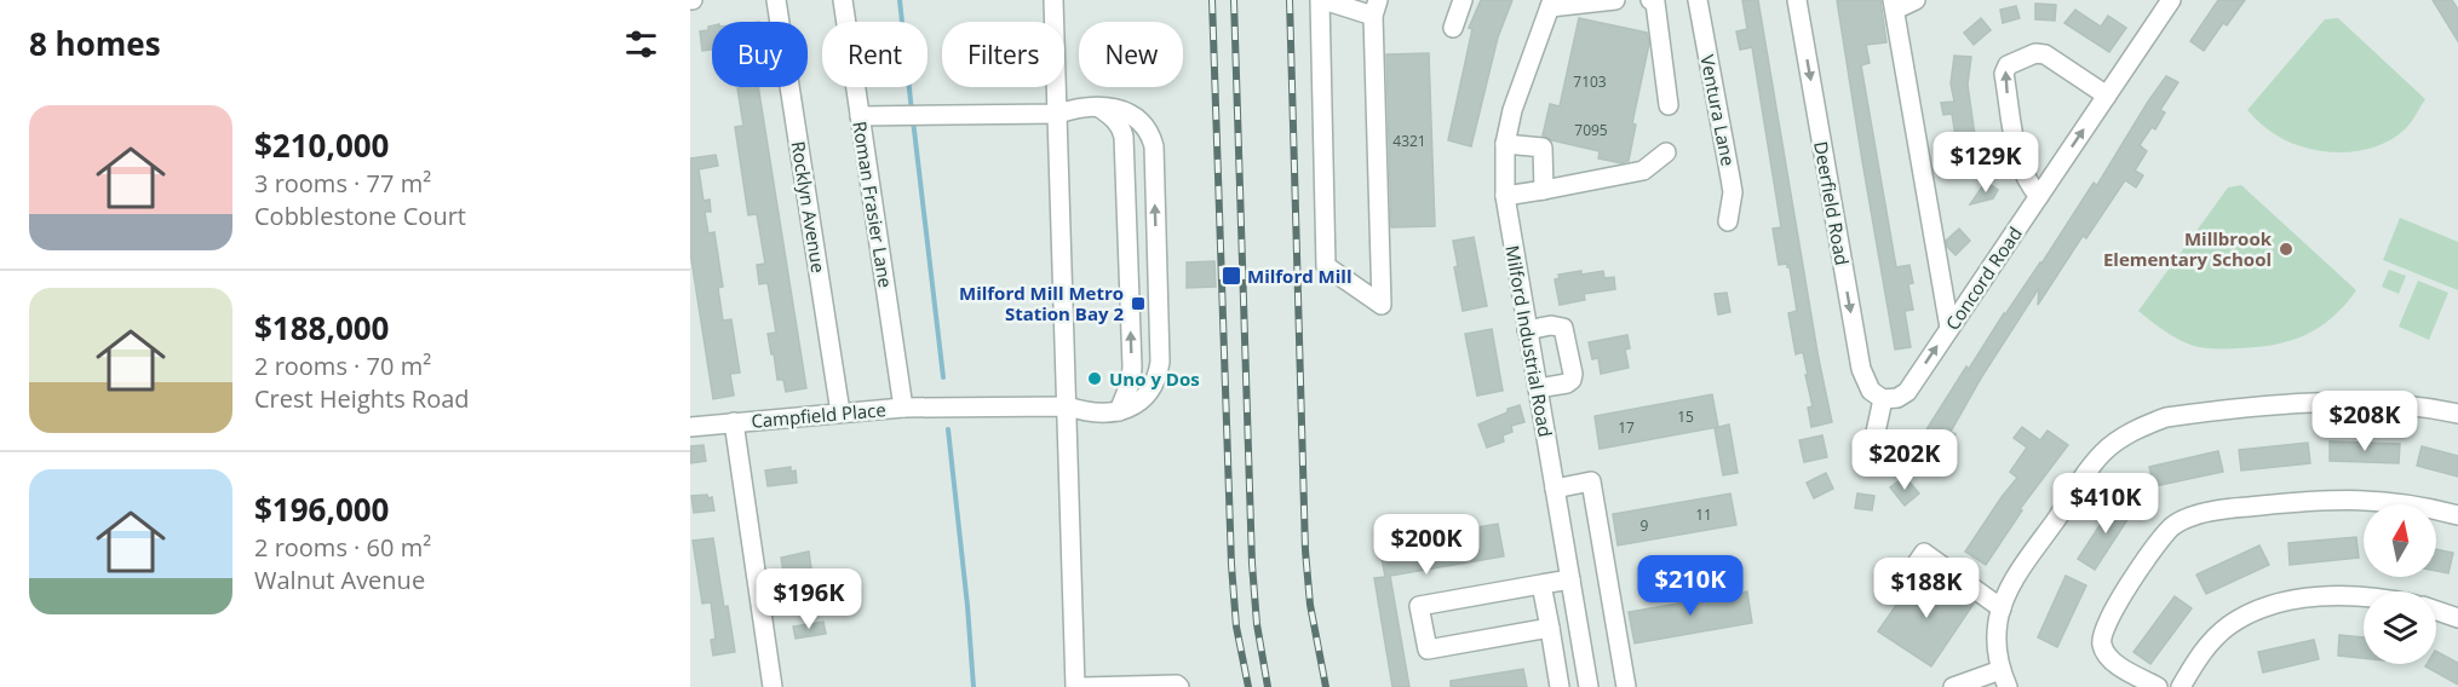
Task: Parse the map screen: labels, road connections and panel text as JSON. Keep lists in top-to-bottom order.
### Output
{
  "streets": {
    "street": [
      "Ventura Lane",
      "Deerfield Road",
      "Roman Frasier Lane",
      "Rocklyn Avenue",
      "Concord Road",
      "Milford Industrial Road",
      "Campfield Place"
    ]
  },
  "crossings": [
    ["Deerfield Road", "Concord Road"],
    ["Roman Frasier Lane", "Campfield Place"],
    ["Rocklyn Avenue", "Campfield Place"]
  ],
  "one_way": ["Concord Road"],
  "places": {
    "other": ["Millbrook Elementary School", "Uno y Dos"],
    "transit": ["Milford Mill", "Milford Mill Metro Station Bay 2"]
  },
  "house_numbers": [
    "7103",
    "7095",
    "4321",
    "15",
    "17",
    "11",
    "9"
  ],
  "north": "top",
  "page": {
    "heading": "8 homes",
    "chip": [
      "Buy",
      "Rent",
      "Filters",
      "New"
    ],
    "list": [
      {
        "name": "$210,000",
        "note": "3 rooms · 77 m² · Cobblestone Court"
      },
      {
        "name": "$188,000",
        "note": "2 rooms · 70 m² · Crest Heights Road"
      },
      {
        "name": "$196,000",
        "note": "2 rooms · 60 m² · Walnut Avenue"
      }
    ],
    "price": [
      "$129K",
      "$208K",
      "$202K",
      "$410K",
      "$200K",
      "$210K",
      "$188K",
      "$196K"
    ]
  }
}
